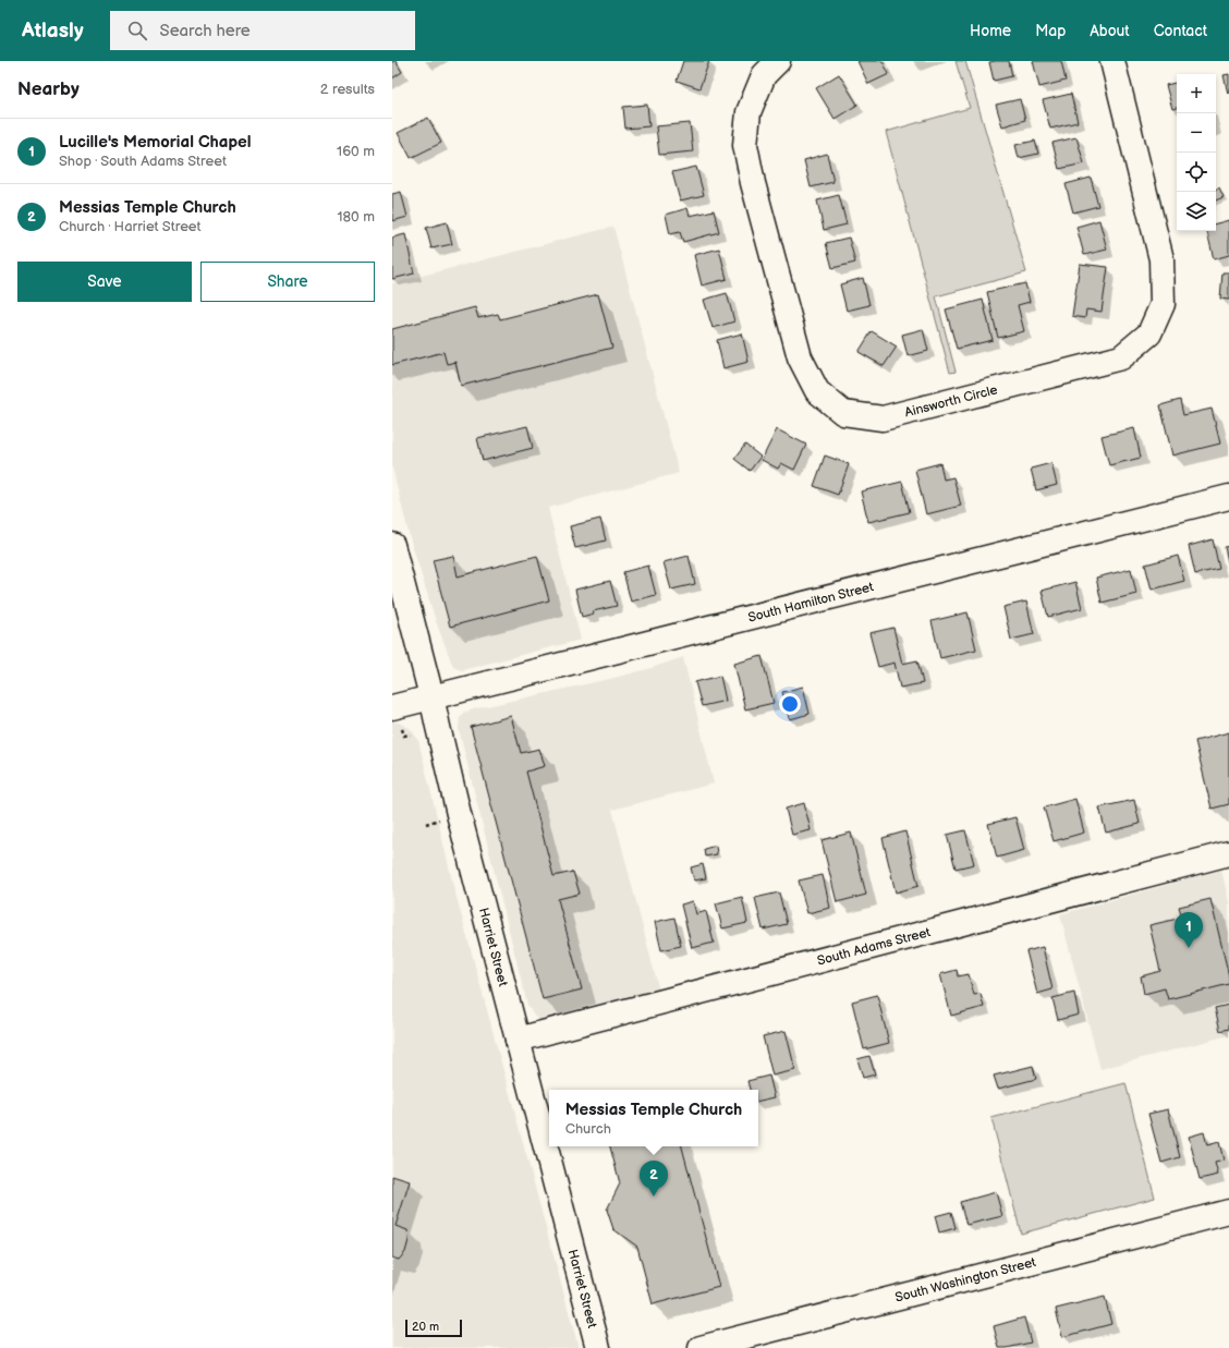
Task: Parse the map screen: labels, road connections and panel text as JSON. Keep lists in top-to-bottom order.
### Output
{
  "streets": {
    "street": [
      "Ainsworth Circle",
      "South Hamilton Street",
      "Harriet Street",
      "South Adams Street",
      "South Washington Street"
    ]
  },
  "crossings": [
    ["South Hamilton Street", "Harriet Street"],
    ["Harriet Street", "South Adams Street"]
  ],
  "scale_bar": "20 m",
  "page": {
    "header": "Atlasly",
    "search": "Search here",
    "nav": [
      "Home",
      "Map",
      "About",
      "Contact"
    ],
    "heading": ["Nearby", "2 results"],
    "map_buttons": ["+", "−"],
    "list": [
      {
        "mark": "1",
        "name": "Lucille's Memorial Chapel",
        "note": "Shop · South Adams Street",
        "value": "160 m"
      },
      {
        "mark": "2",
        "name": "Messias Temple Church",
        "note": "Church · Harriet Street",
        "value": "180 m"
      }
    ],
    "buttons": ["Save", "Share"],
    "pins": ["1", "2"],
    "popup": ["Messias Temple Church", "Church"],
    "scale": "20 m"
  }
}
